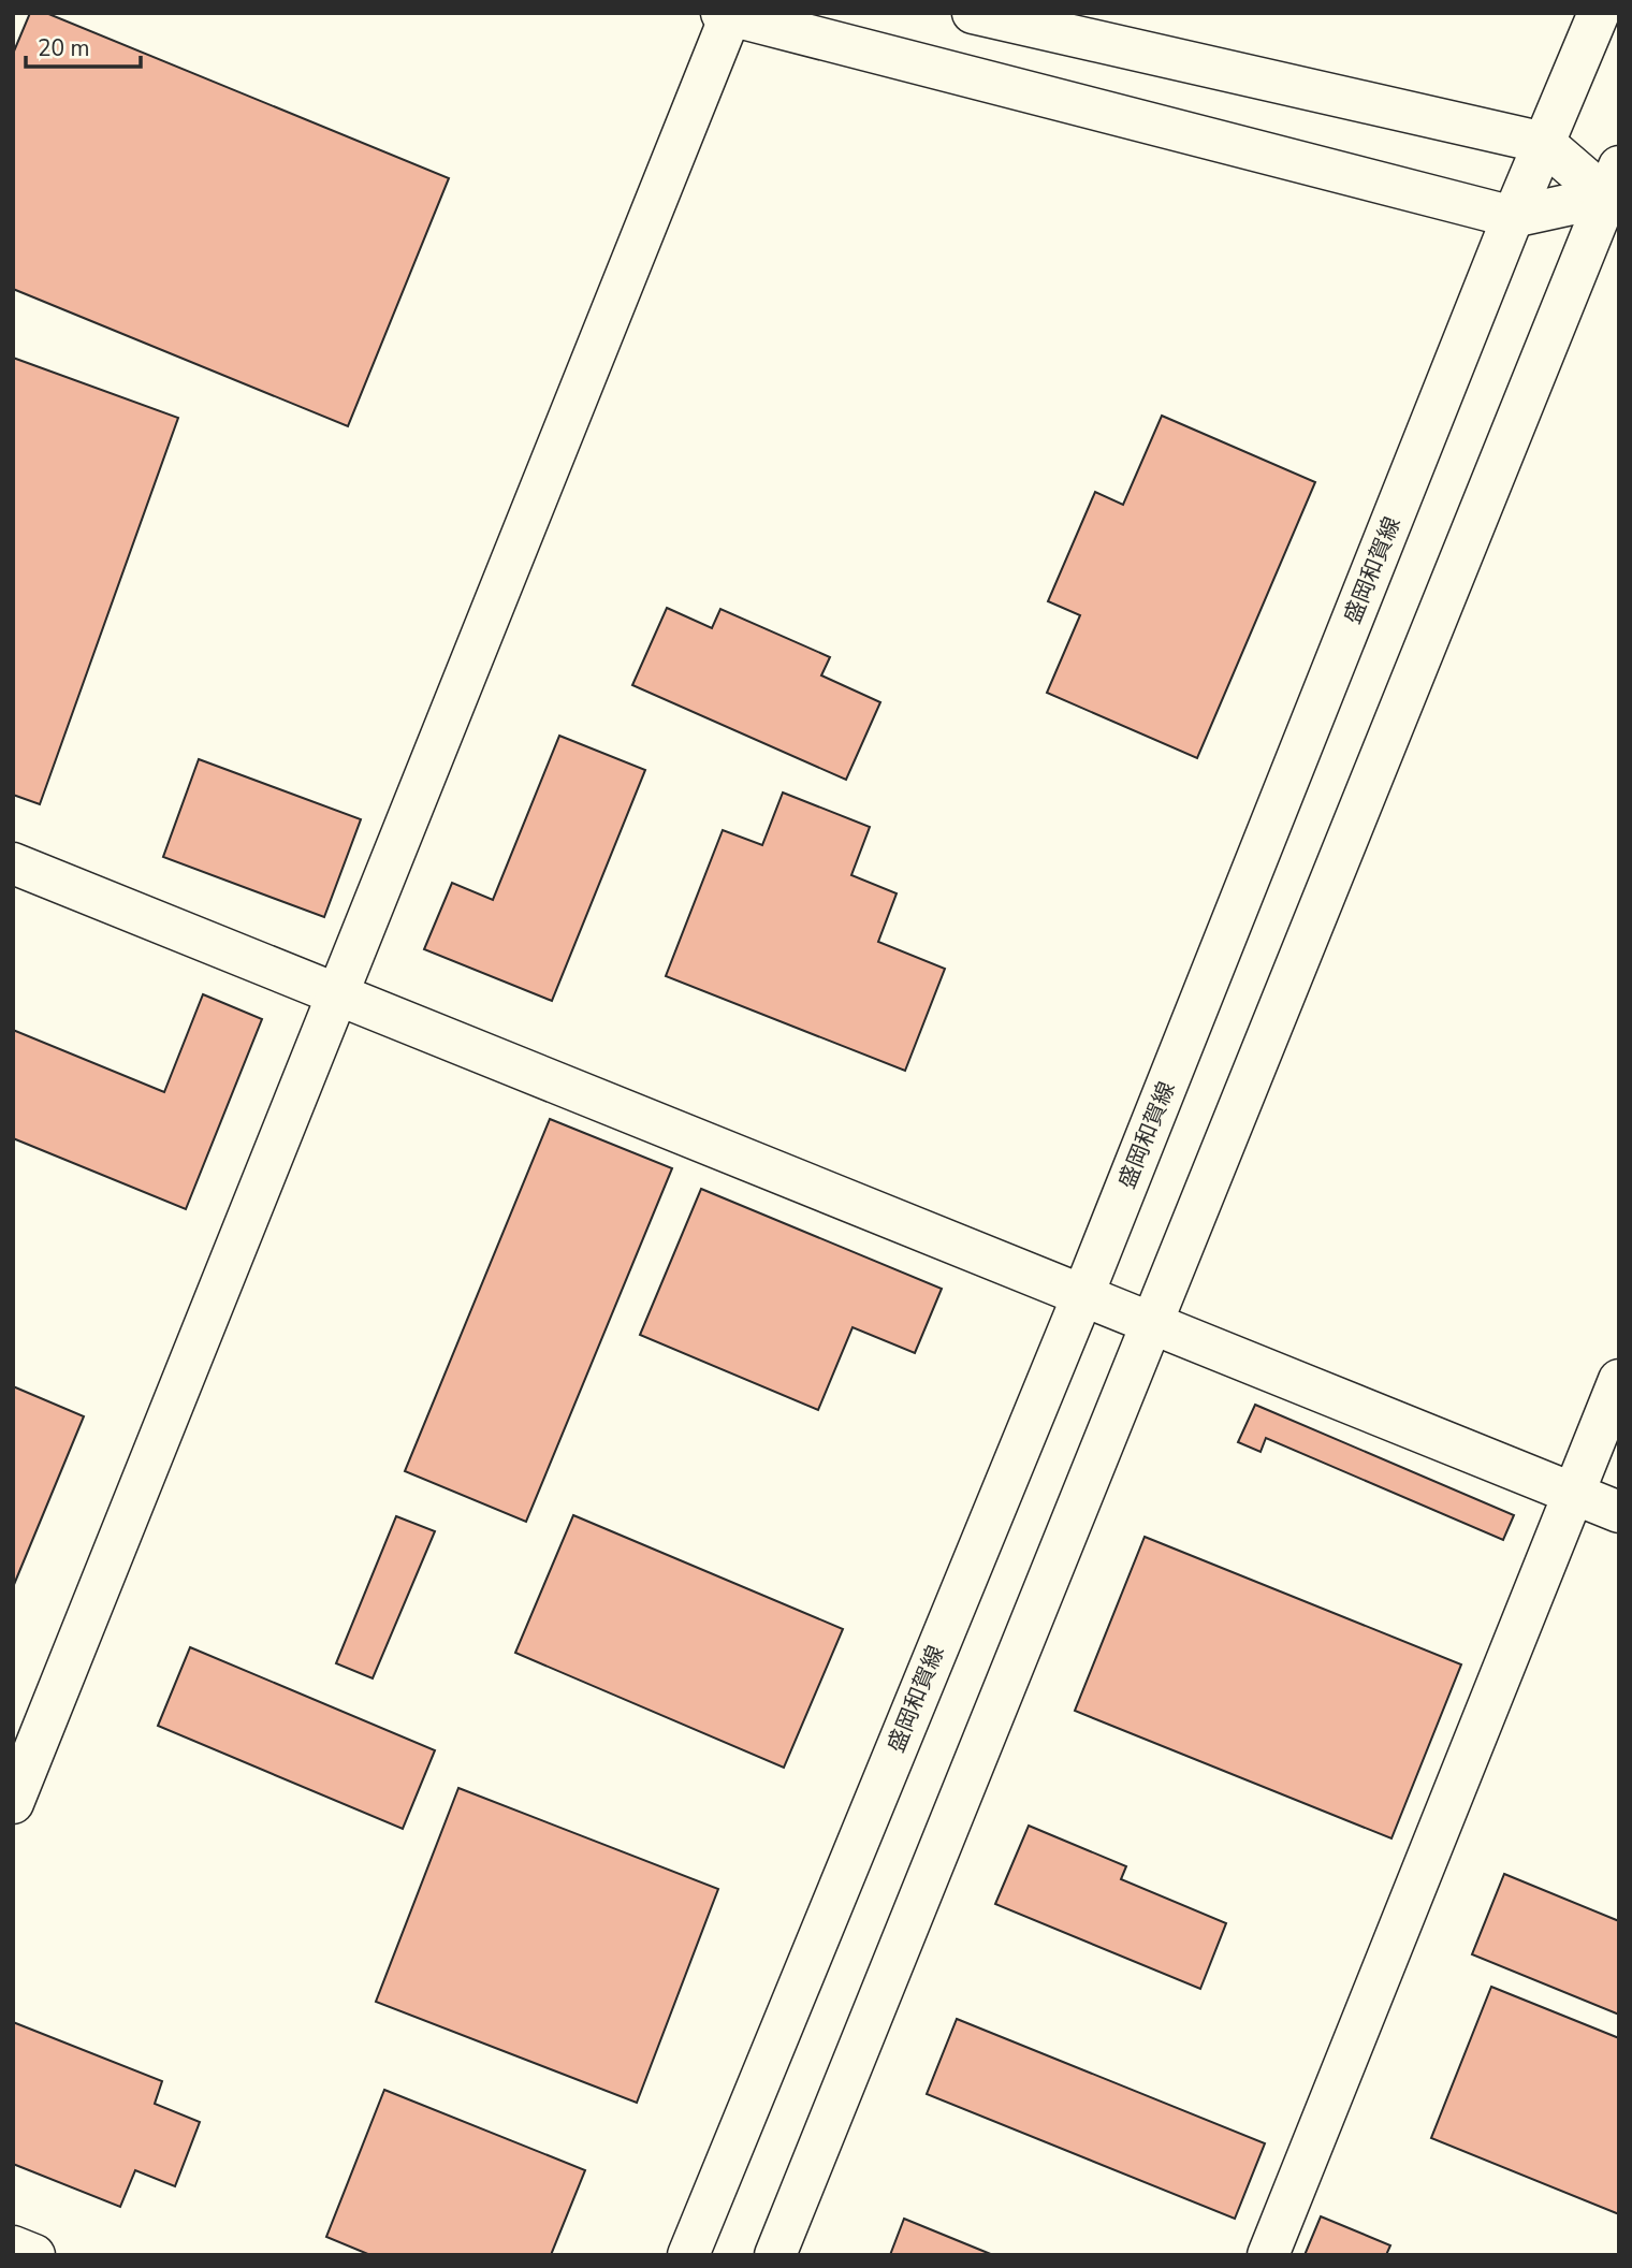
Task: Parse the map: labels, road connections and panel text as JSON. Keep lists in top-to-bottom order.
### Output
{
  "streets": {
    "street": ["盛岡和賀線"]
  },
  "scale_bar": "20 m"
}
